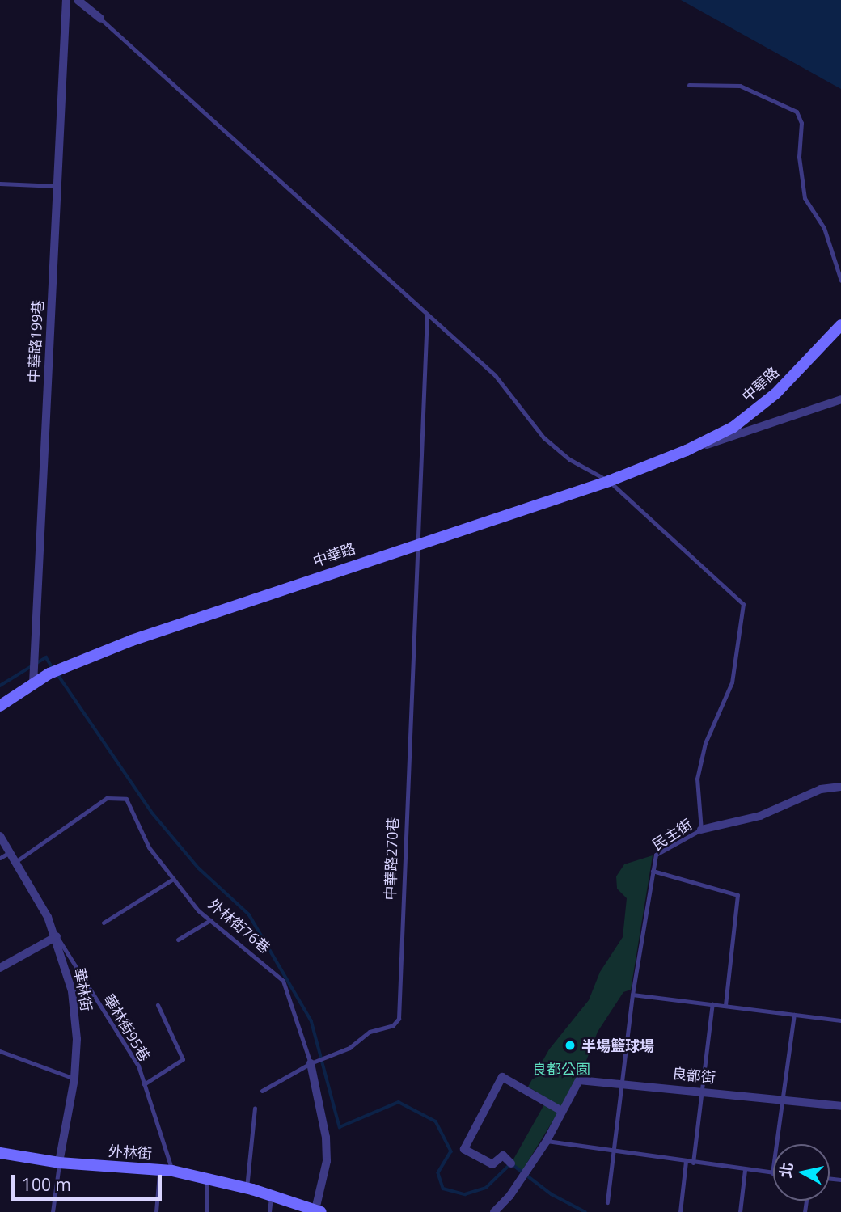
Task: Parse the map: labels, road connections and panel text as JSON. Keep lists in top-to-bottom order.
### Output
{
  "streets": {
    "main road": ["中華路", "外林街"],
    "street": [
      "中華路199巷",
      "外林街76巷",
      "華林街",
      "良都街"
    ],
    "lane": ["民主街", "中華路270巷", "華林街95巷"]
  },
  "crossings": [
    ["中華路199巷", "中華路"],
    ["中華路", "民主街"],
    ["中華路", "中華路270巷"],
    ["民主街", "良都街"],
    ["中華路270巷", "外林街76巷"],
    ["外林街76巷", "華林街"],
    ["外林街76巷", "外林街"],
    ["華林街", "華林街95巷"],
    ["華林街", "外林街"],
    ["華林街95巷", "外林街"]
  ],
  "parks": ["良都公園"],
  "places": ["半場籃球場"],
  "scale_bar": "100 m",
  "north": "left"
}
